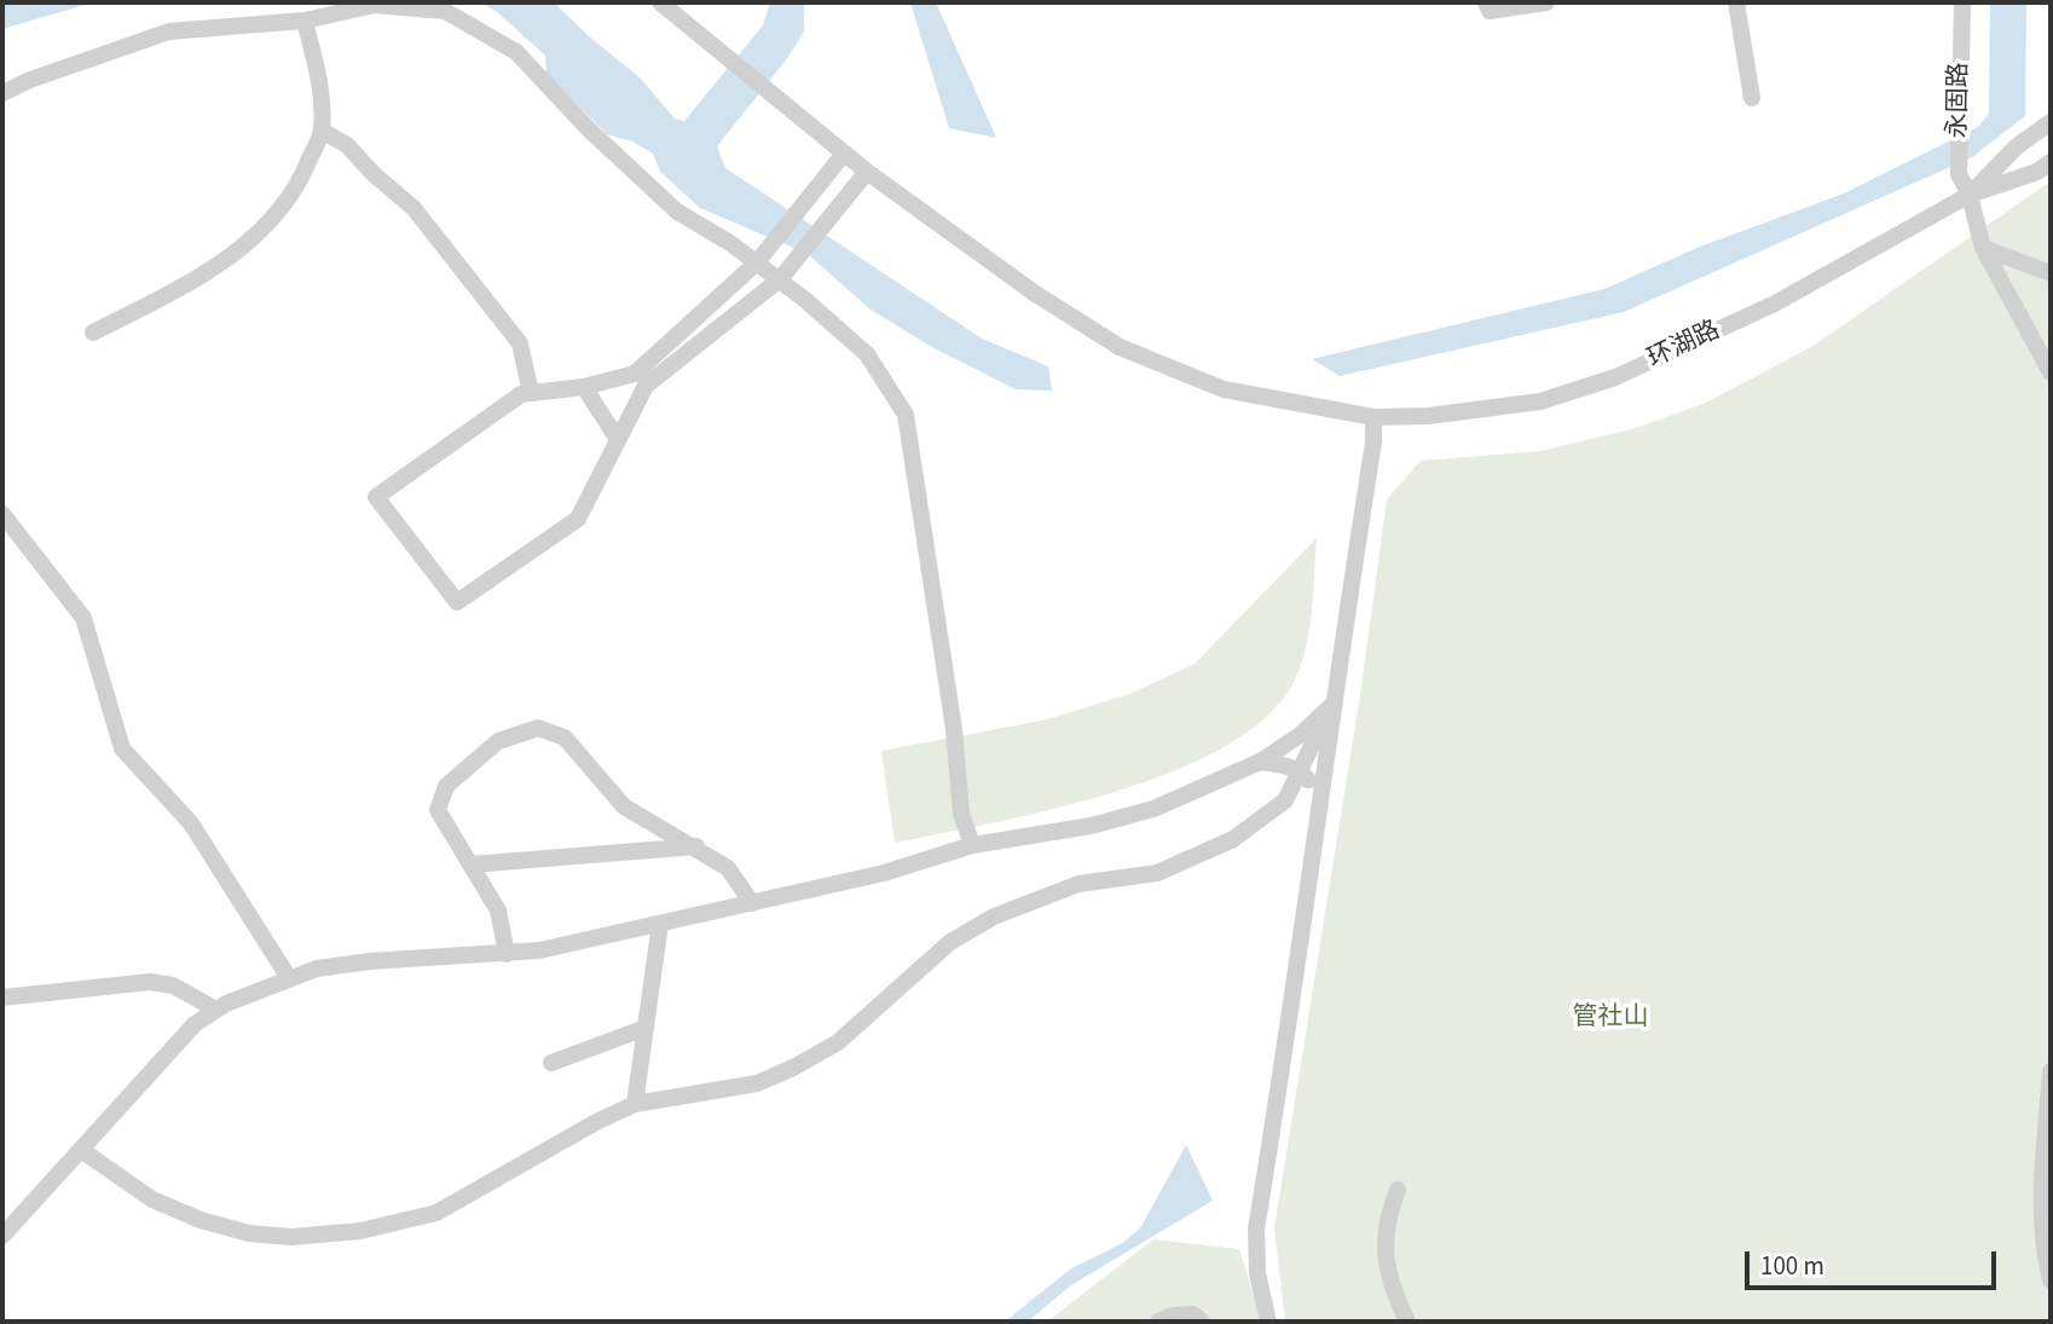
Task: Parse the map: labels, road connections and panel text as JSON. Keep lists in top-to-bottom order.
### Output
{
  "streets": {
    "street": ["永固路", "环湖路"]
  },
  "crossings": [
    ["永固路", "环湖路"]
  ],
  "parks": ["管社山"],
  "scale_bar": "100 m"
}
